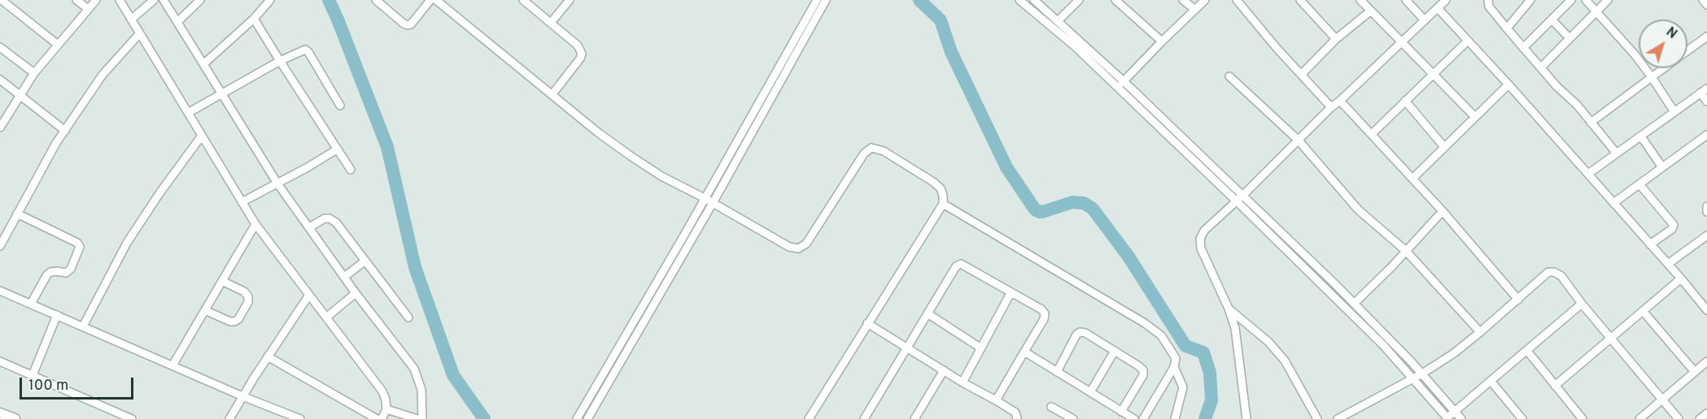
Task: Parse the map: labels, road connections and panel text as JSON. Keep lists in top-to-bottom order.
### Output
{
  "scale_bar": "100 m",
  "north": "top right"
}
